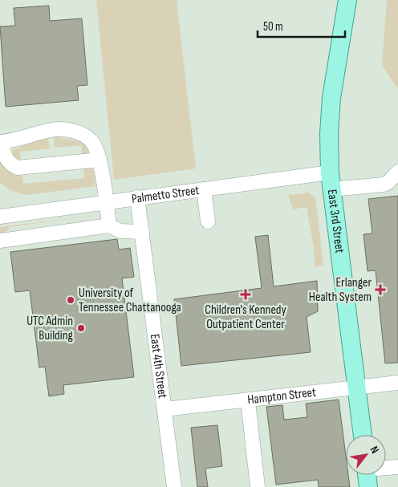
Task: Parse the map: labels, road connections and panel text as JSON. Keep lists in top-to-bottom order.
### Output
{
  "streets": {
    "main road": ["East 3rd Street"],
    "street": ["Palmetto Street", "East 4th Street", "Hampton Street"]
  },
  "crossings": [
    ["Palmetto Street", "East 3rd Street"],
    ["Palmetto Street", "East 4th Street"],
    ["East 3rd Street", "Hampton Street"],
    ["East 4th Street", "Hampton Street"]
  ],
  "places": {
    "health": ["Erlanger Health System", "Children's Kennedy Outpatient Center"],
    "other": ["University of Tennessee Chattanooga", "UTC Admin Building"]
  },
  "scale_bar": "50 m",
  "north": "top right"
}
